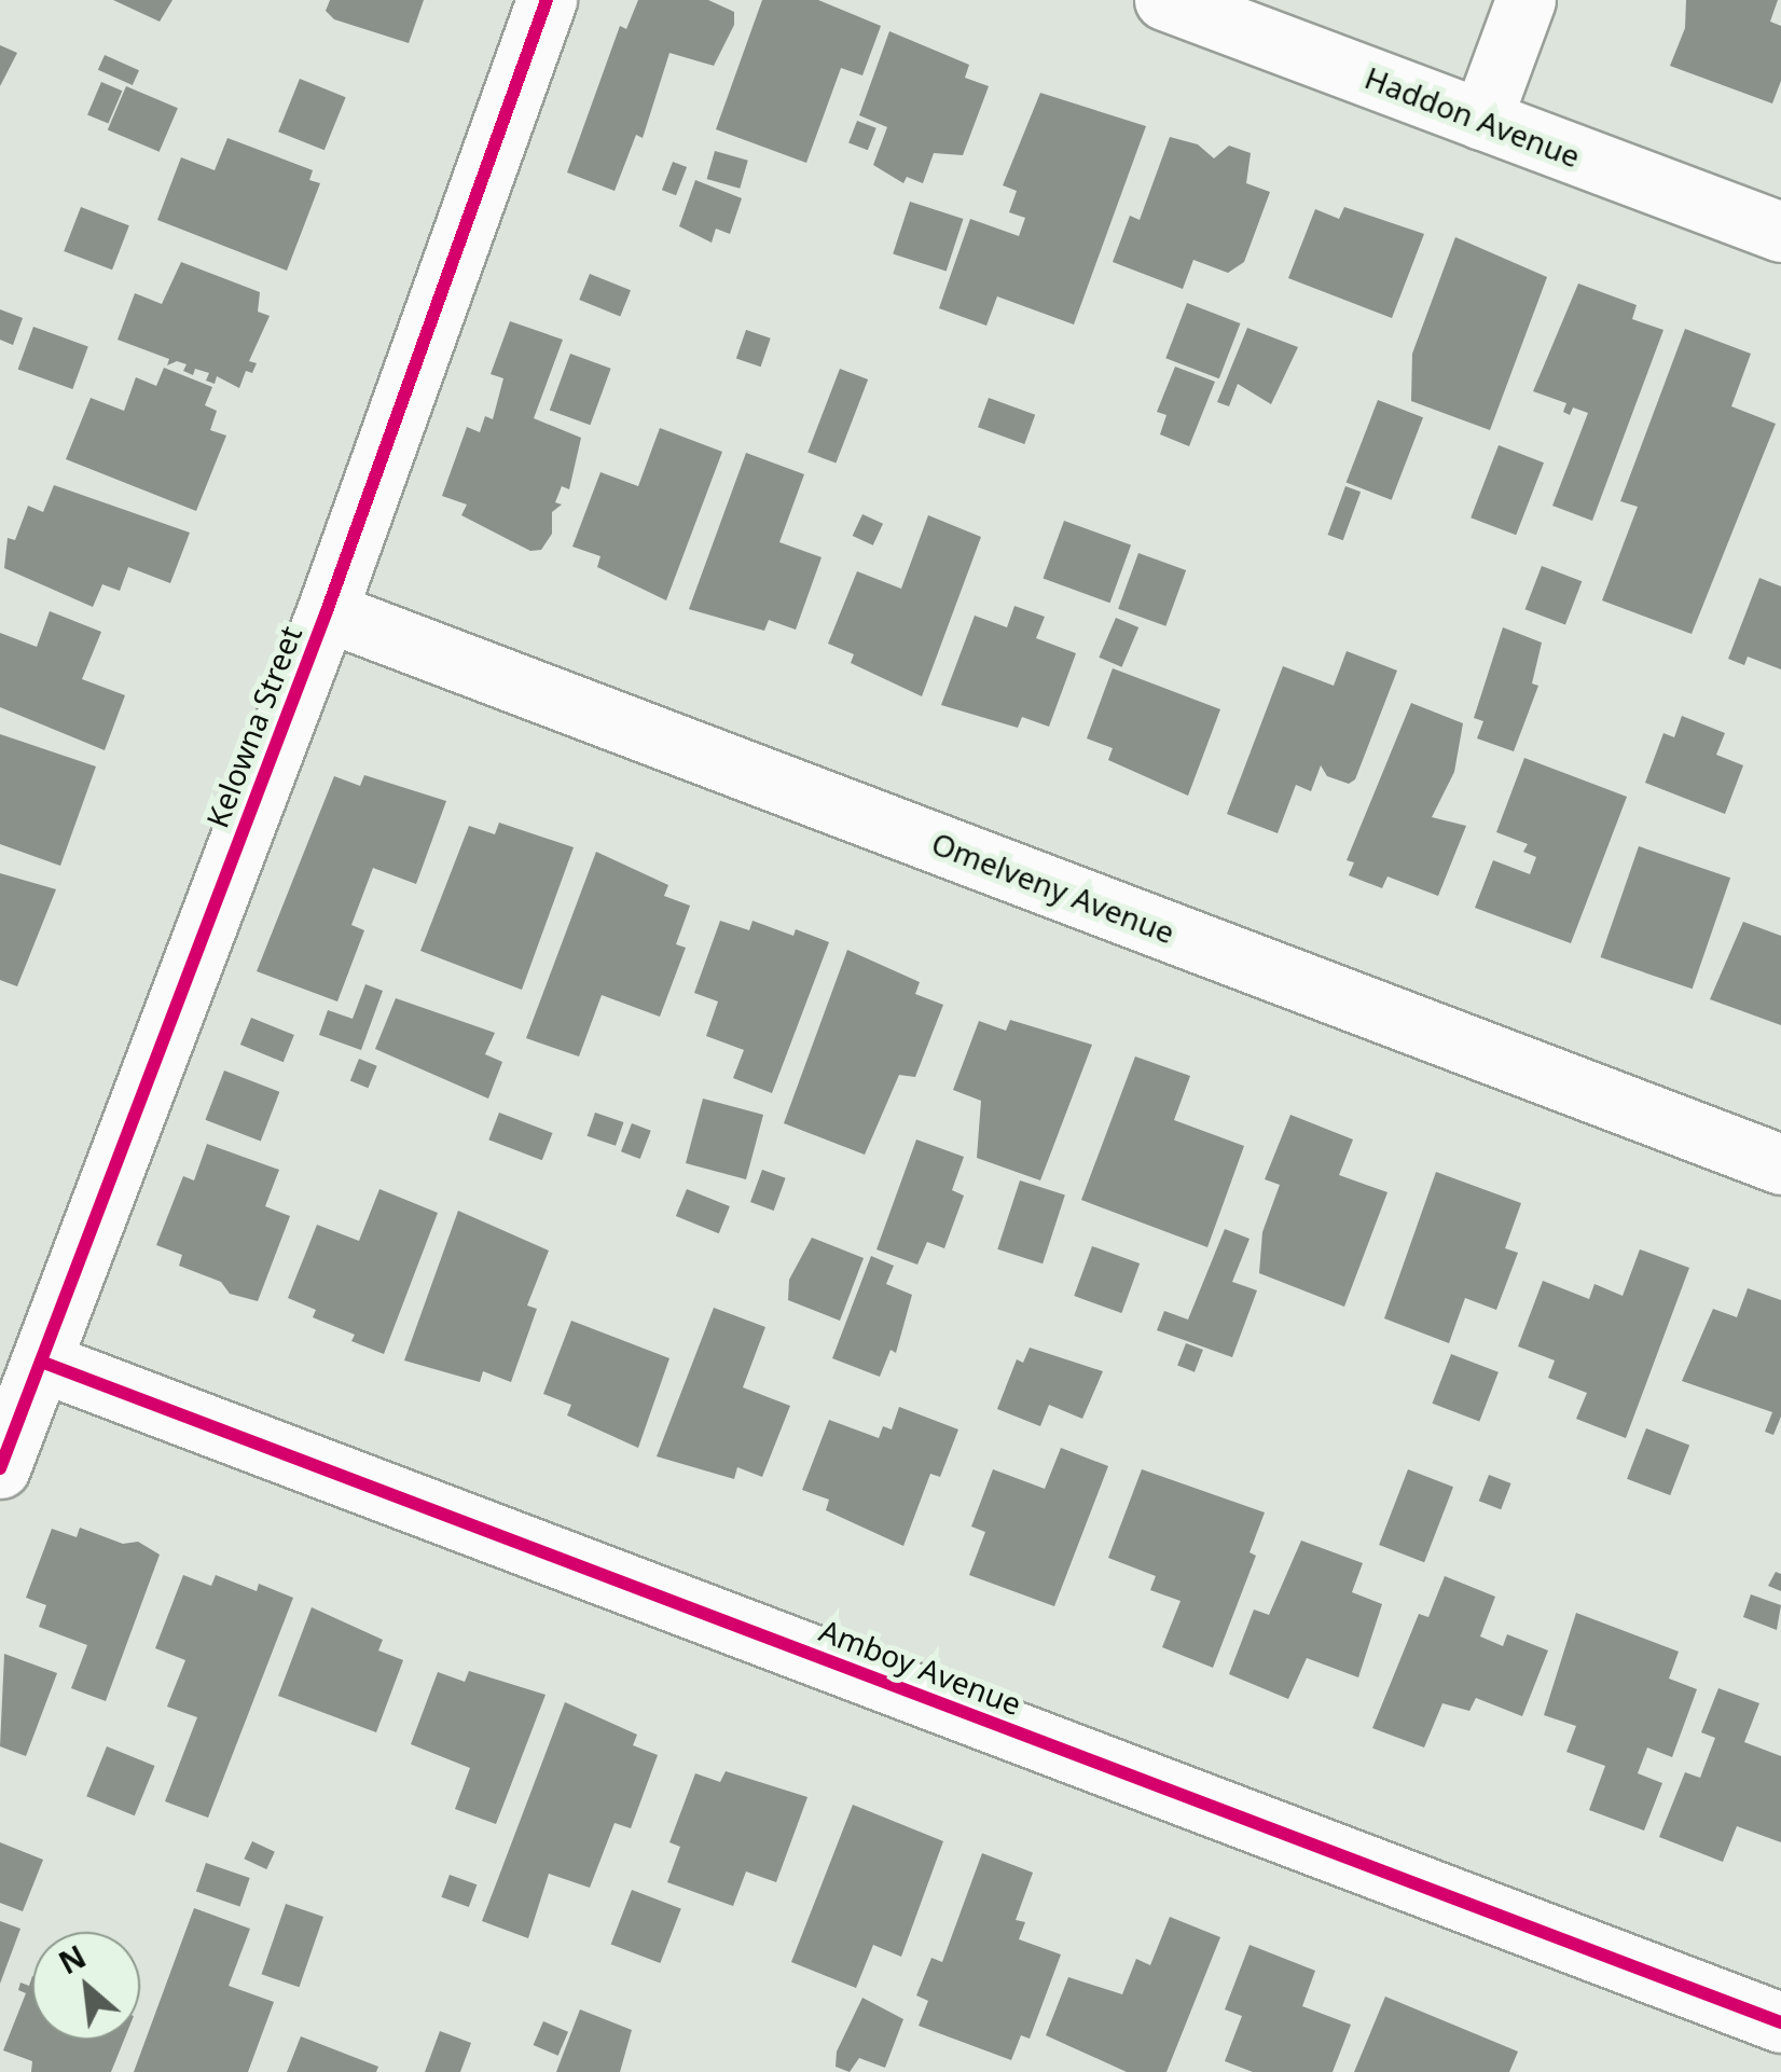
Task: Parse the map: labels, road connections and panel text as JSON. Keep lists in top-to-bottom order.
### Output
{
  "streets": {
    "street": [
      "Haddon Avenue",
      "Kelowna Street",
      "Omelveny Avenue",
      "Amboy Avenue"
    ]
  },
  "crossings": [
    ["Kelowna Street", "Omelveny Avenue"],
    ["Kelowna Street", "Amboy Avenue"]
  ],
  "north": "top left"
}
